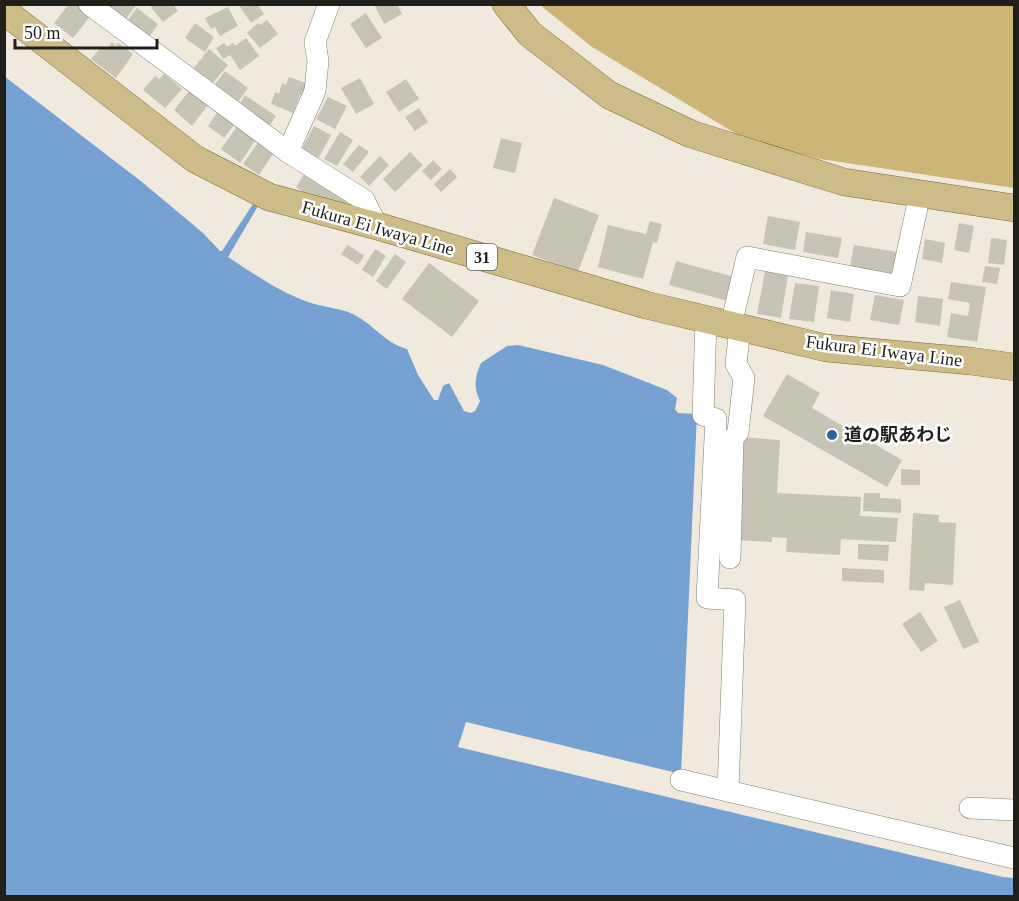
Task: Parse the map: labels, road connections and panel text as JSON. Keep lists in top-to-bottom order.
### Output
{
  "streets": {
    "main road": ["Fukura Ei Iwaya Line", "31"]
  },
  "places": ["道の駅あわじ"],
  "scale_bar": "50 m"
}
